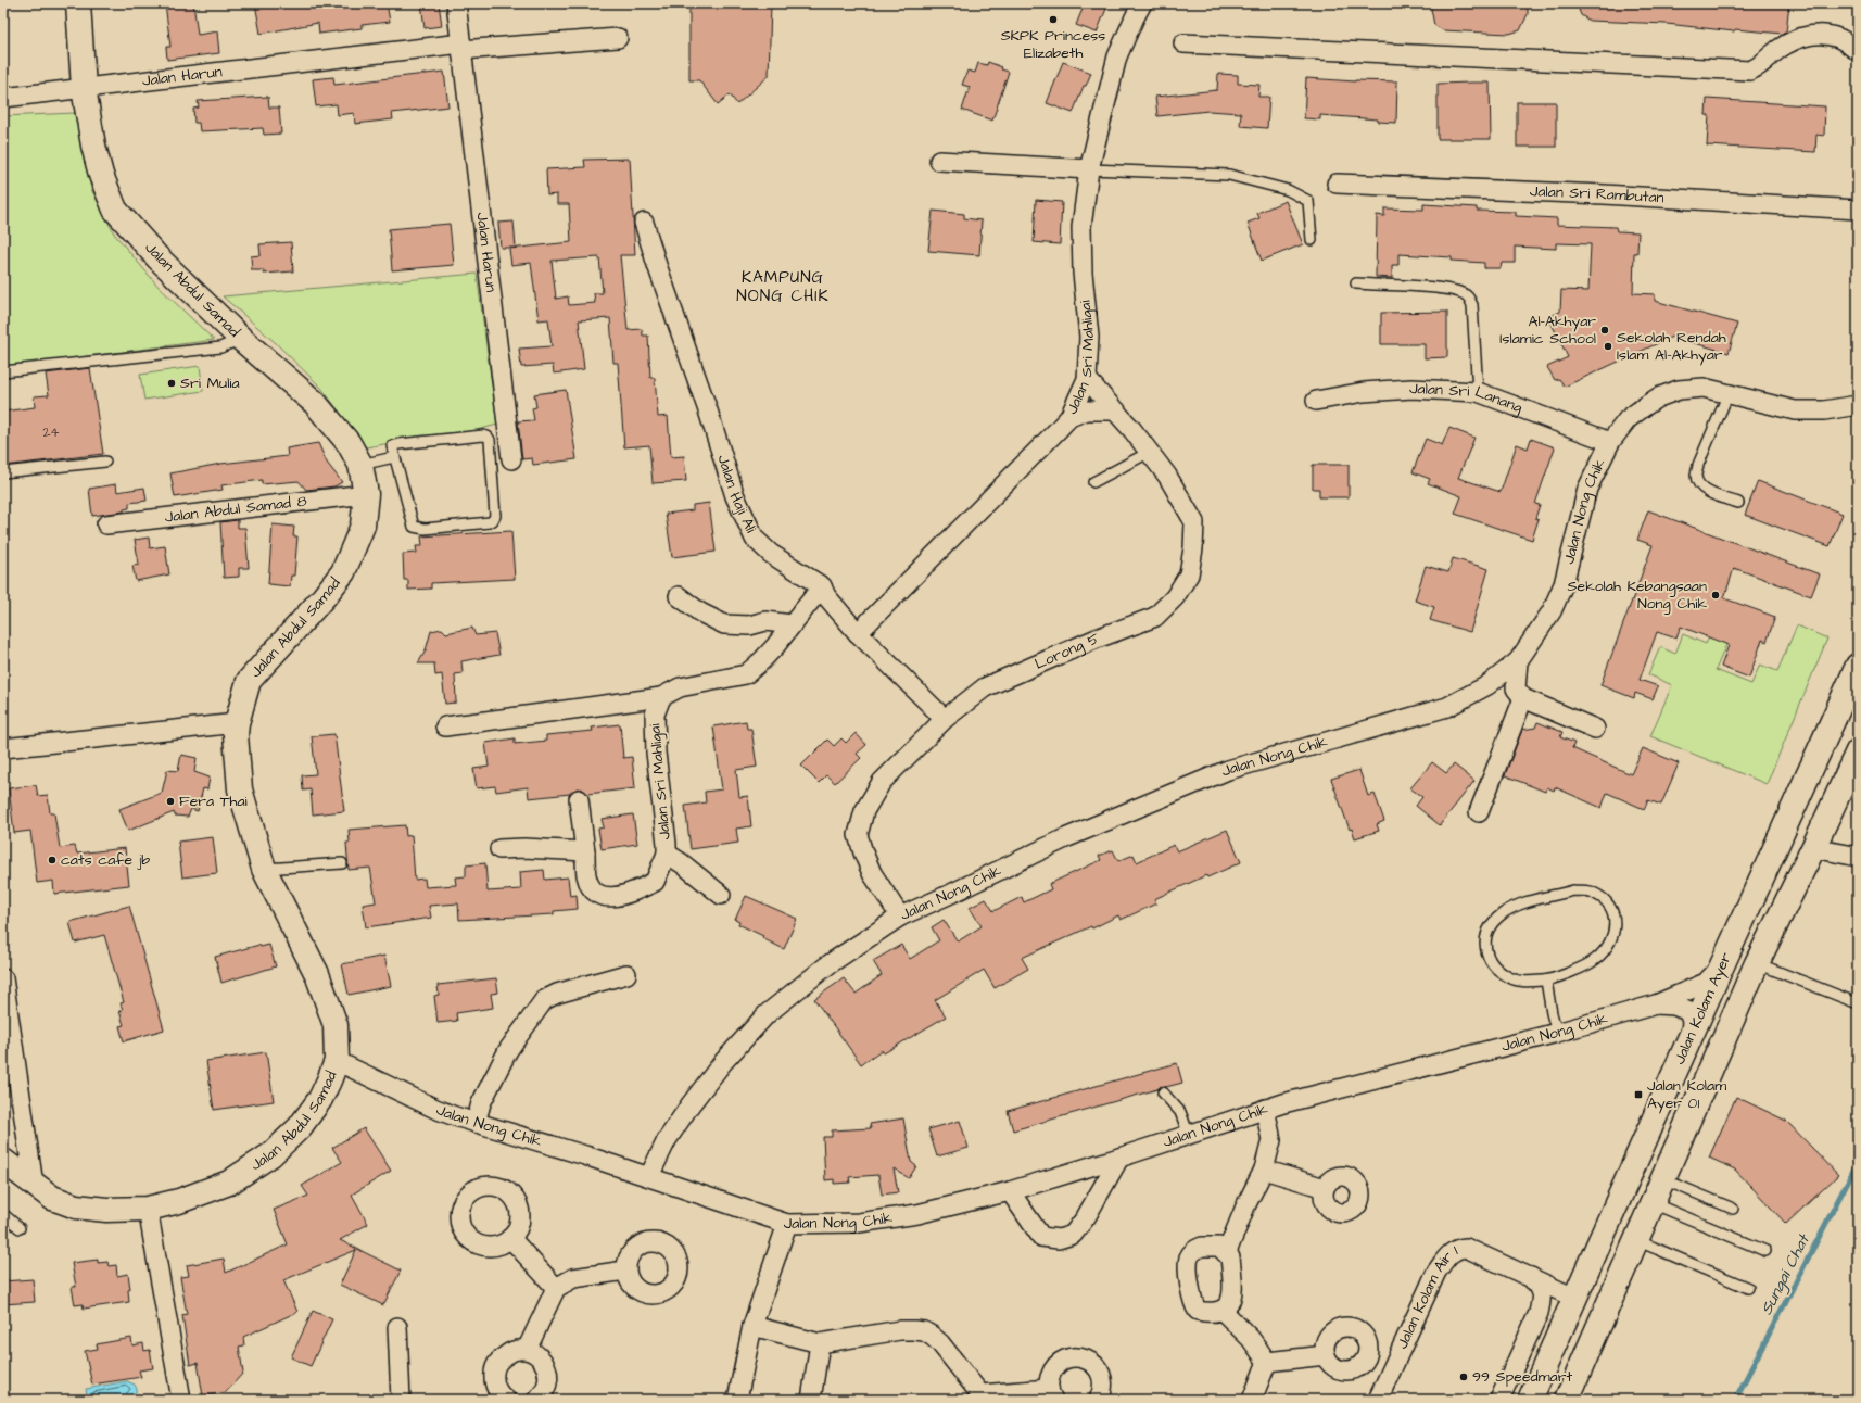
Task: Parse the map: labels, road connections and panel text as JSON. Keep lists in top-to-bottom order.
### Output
{
  "streets": {
    "street": [
      "Jalan Harun",
      "Jalan Sri Rambutan",
      "Jalan Abdul Samad",
      "Jalan Sri Mahligai",
      "Jalan Sri Lanang",
      "Jalan Haji Ali",
      "Jalan Abdul Samad 8",
      "Jalan Nong Chik",
      "Lorong 5",
      "Jalan Kolam Ayer",
      "Jalan Kolam Air 1"
    ]
  },
  "crossings": [
    ["Jalan Harun", "Jalan Abdul Samad"],
    ["Jalan Abdul Samad", "Jalan Abdul Samad 8"],
    ["Jalan Abdul Samad", "Jalan Nong Chik"],
    ["Jalan Sri Mahligai", "Jalan Haji Ali"],
    ["Jalan Sri Mahligai", "Lorong 5"],
    ["Jalan Sri Lanang", "Jalan Nong Chik"],
    ["Jalan Haji Ali", "Lorong 5"],
    ["Jalan Nong Chik", "Lorong 5"],
    ["Jalan Nong Chik", "Jalan Kolam Ayer"],
    ["Jalan Kolam Ayer", "Jalan Kolam Air 1"]
  ],
  "districts": ["KAMPUNG NONG CHIK"],
  "water": ["Sungai Chat"],
  "places": {
    "other": [
      "SKPK Princess Elizabeth",
      "Al-Akhyar Islamic School",
      "Sekolah Rendah Islam Al-Akhyar",
      "Sri Mulia",
      "Sekolah Kebangsaan Nong Chik",
      "Fera Thai",
      "cats cafe jb",
      "99 Speedmart"
    ],
    "transit": ["Jalan Kolam Ayer 01"]
  },
  "house_numbers": ["24"]
}
